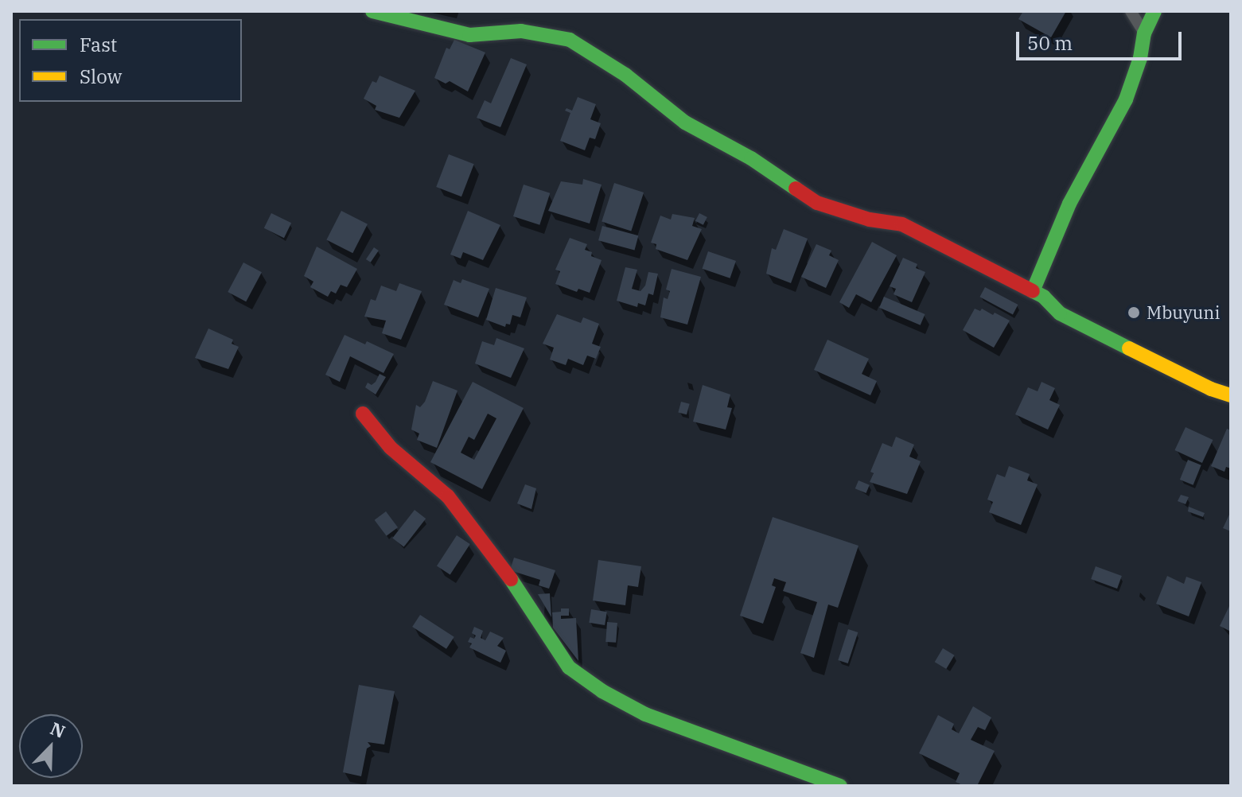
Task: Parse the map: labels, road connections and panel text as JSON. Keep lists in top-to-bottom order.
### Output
{
  "places": ["Mbuyuni"],
  "legend": ["Fast", "Slow"],
  "scale_bar": "50 m",
  "north": "top right"
}
